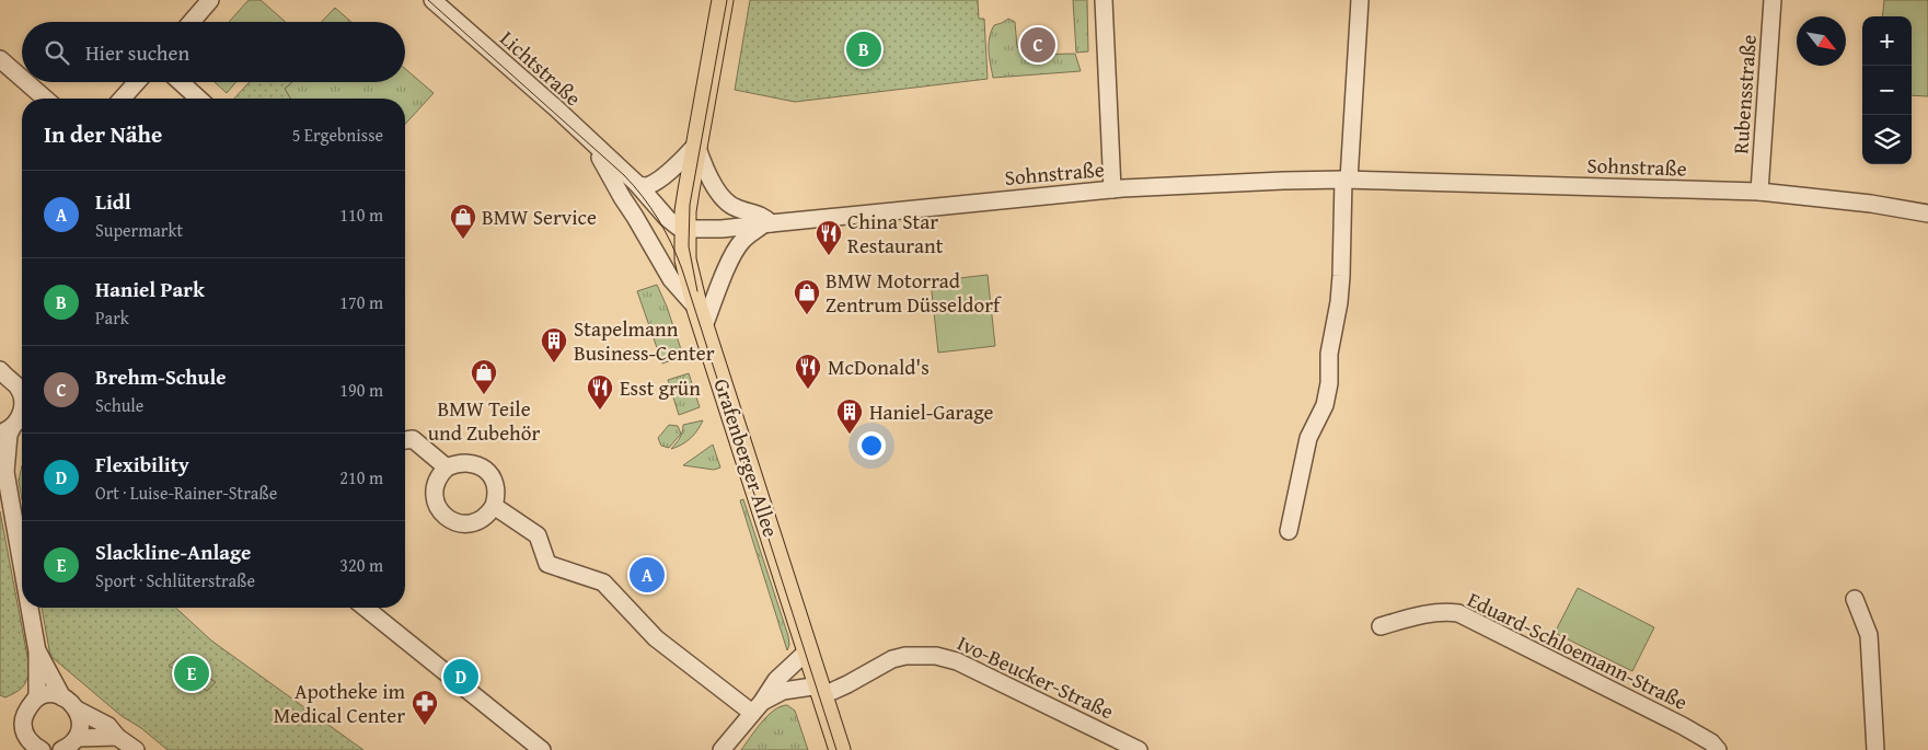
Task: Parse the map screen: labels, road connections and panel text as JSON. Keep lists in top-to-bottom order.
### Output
{
  "streets": {
    "main road": ["Grafenberger Allee"],
    "street": [
      "Lichtstraße",
      "Rubensstraße",
      "Sohnstraße",
      "Eduard-Schloemann-Straße",
      "Ivo-Beucker-Straße"
    ]
  },
  "crossings": [
    ["Rubensstraße", "Sohnstraße"],
    ["Sohnstraße", "Grafenberger Allee"],
    ["Grafenberger Allee", "Ivo-Beucker-Straße"]
  ],
  "places": {
    "shop": ["BMW Service", "BMW Motorrad Zentrum Düsseldorf", "BMW Teile und Zubehör"],
    "restaurant": ["China Star Restaurant", "McDonald's", "Esst grün"],
    "building": ["Stapelmann Business-Center", "Haniel-Garage"],
    "pharmacy": ["Apotheke im Medical Center"]
  },
  "north": "bottom right",
  "page": {
    "map_buttons": ["+", "−"],
    "search": "Hier suchen",
    "pins": [
      "C",
      "B",
      "A",
      "E",
      "D"
    ],
    "heading": ["In der Nähe", "5 Ergebnisse"],
    "list": [
      {
        "mark": "A",
        "name": "Lidl",
        "note": "Supermarkt",
        "value": "110 m"
      },
      {
        "mark": "B",
        "name": "Haniel Park",
        "note": "Park",
        "value": "170 m"
      },
      {
        "mark": "C",
        "name": "Brehm-Schule",
        "note": "Schule",
        "value": "190 m"
      },
      {
        "mark": "D",
        "name": "Flexibility",
        "note": "Ort · Luise-Rainer-Straße",
        "value": "210 m"
      },
      {
        "mark": "E",
        "name": "Slackline-Anlage",
        "note": "Sport · Schlüterstraße",
        "value": "320 m"
      }
    ]
  }
}
